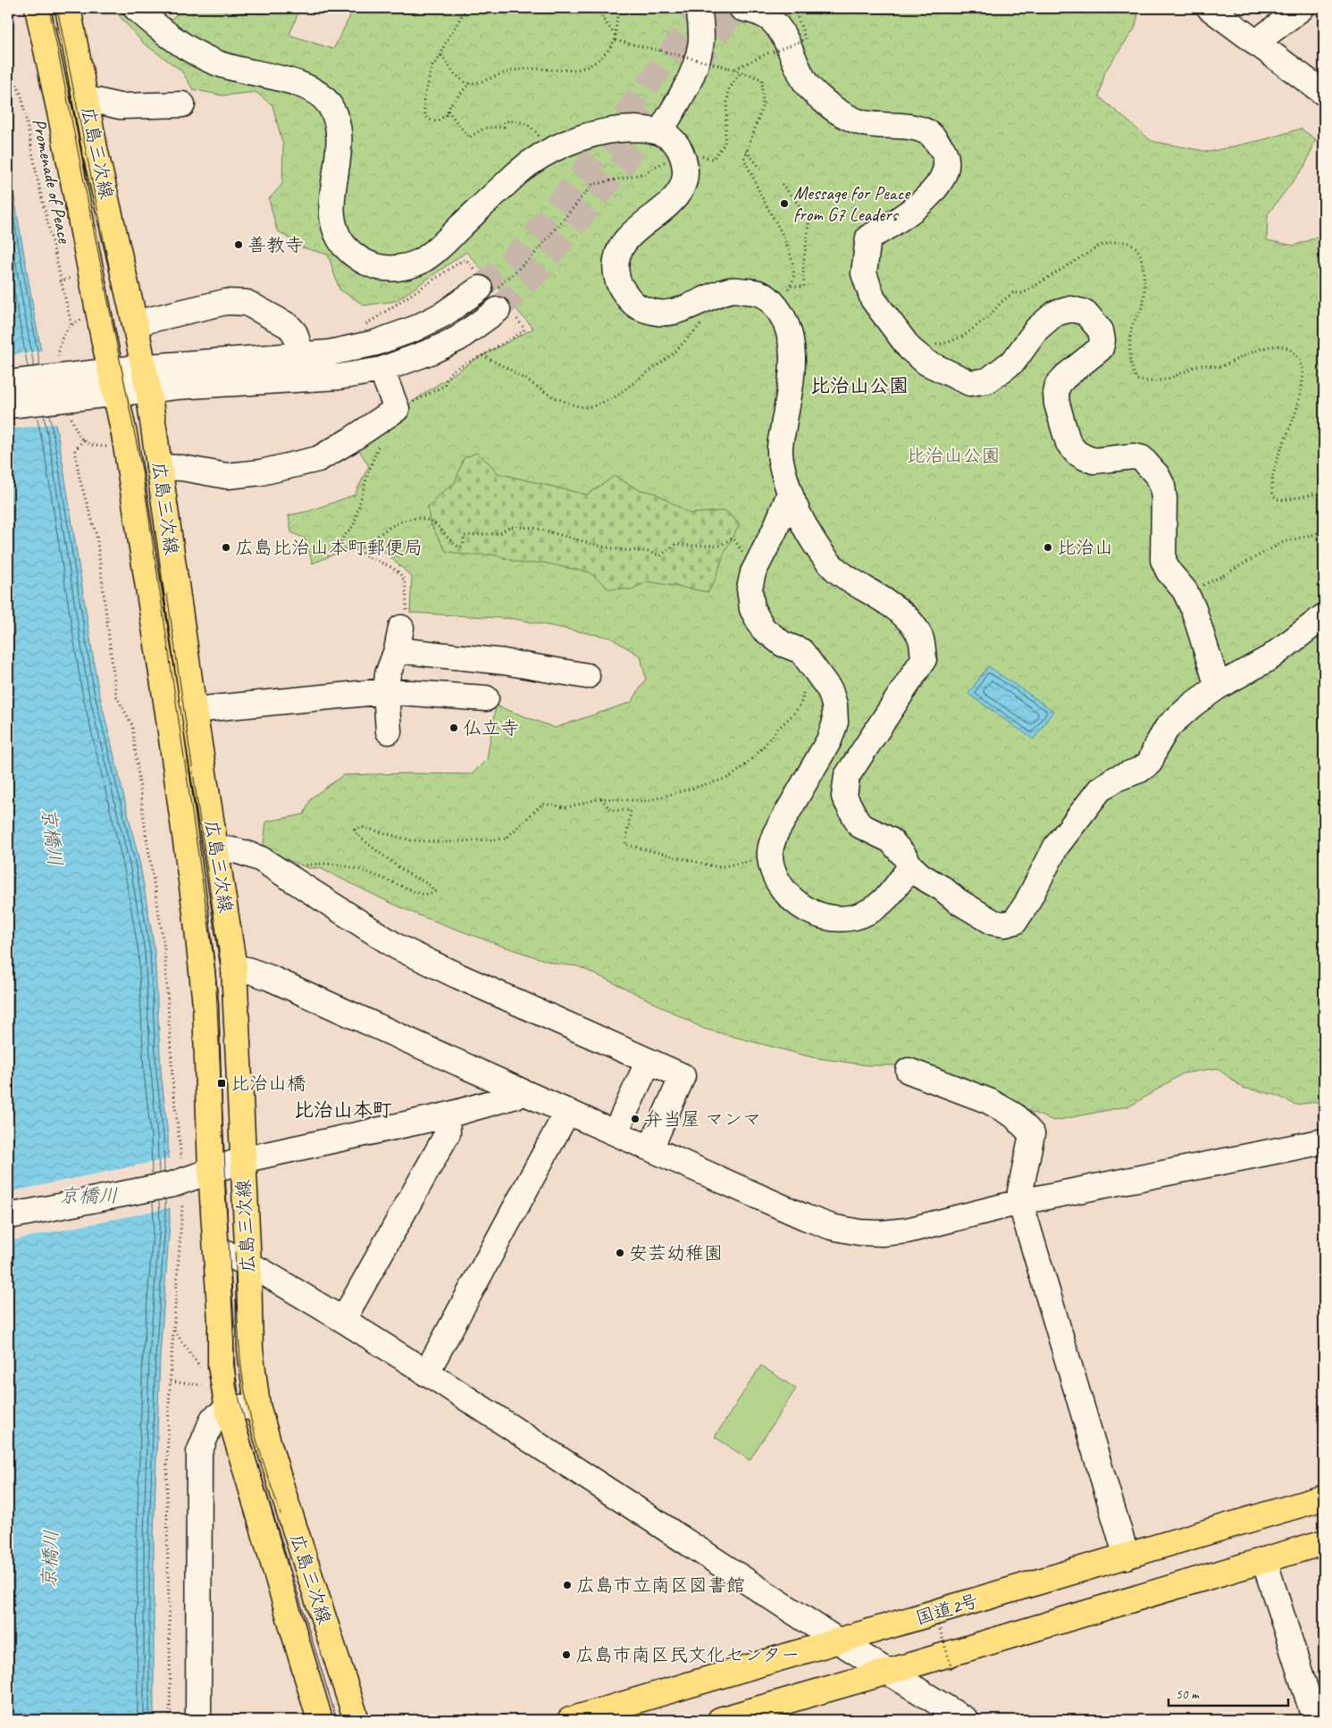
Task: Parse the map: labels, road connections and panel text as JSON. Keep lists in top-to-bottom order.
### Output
{
  "streets": {
    "main road": ["広島三次線", "国道2号"],
    "path": ["Promenade of Peace"]
  },
  "districts": ["比治山公園", "比治山本町"],
  "water": ["京橋川"],
  "parks": ["比治山公園"],
  "places": {
    "other": [
      "Message for Peace from G7 Leaders",
      "善教寺",
      "広島比治山本町郵便局",
      "比治山",
      "仏立寺",
      "弁当屋 マンマ",
      "安芸幼稚園",
      "広島市立南区図書館",
      "広島市南区民文化センター"
    ],
    "transit": ["比治山橋"]
  },
  "scale_bar": "50 m"
}
